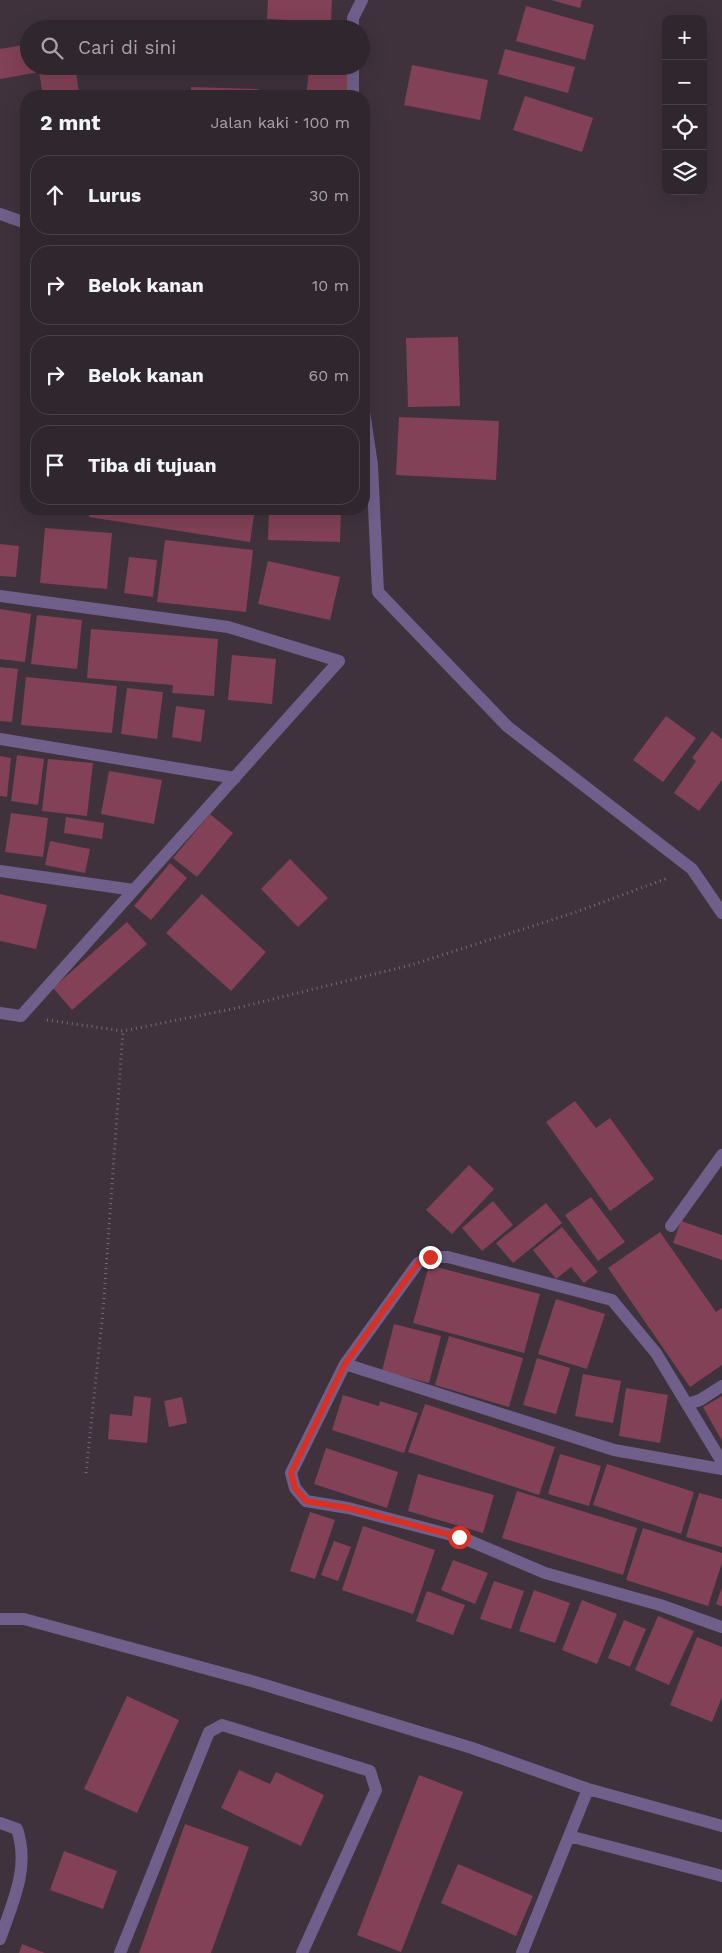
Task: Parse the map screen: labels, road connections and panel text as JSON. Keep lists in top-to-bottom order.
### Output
{
  "page": {
    "map_buttons": ["+", "−"],
    "search": "Cari di sini",
    "heading": ["2 mnt", "Jalan kaki · 100 m"],
    "list": [
      ["Lurus", "30 m"],
      ["Belok kanan", "10 m"],
      ["Belok kanan", "60 m"],
      "Tiba di tujuan"
    ]
  }
}
